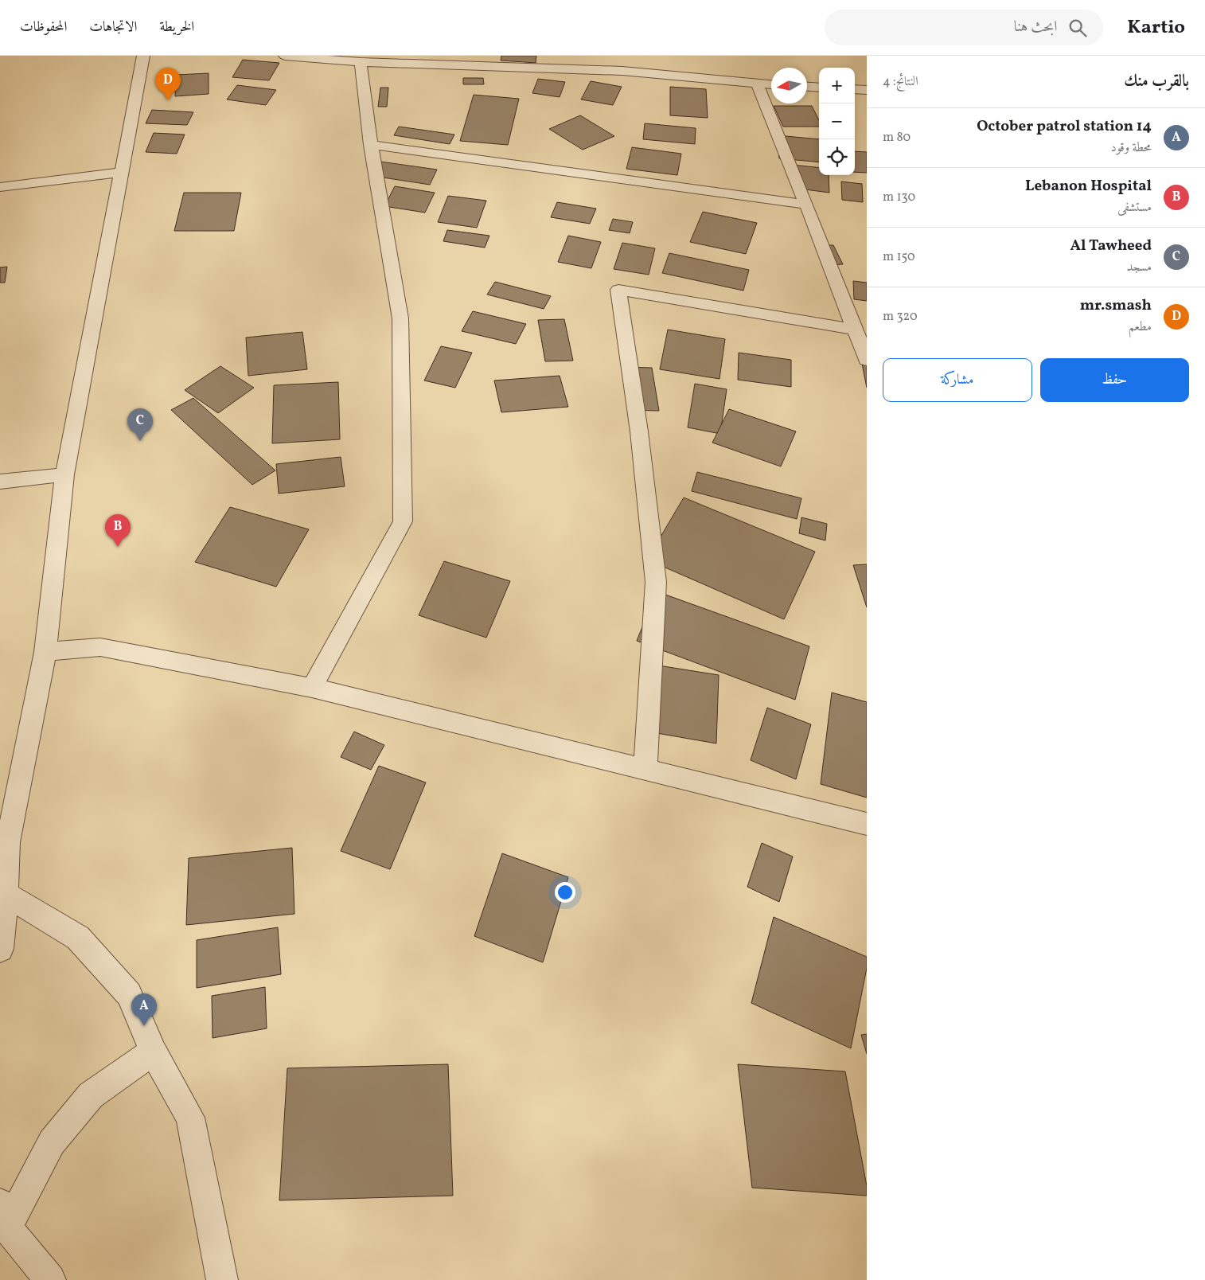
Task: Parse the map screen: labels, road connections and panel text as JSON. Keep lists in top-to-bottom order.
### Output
{
  "north": "left",
  "page": {
    "header": "Kartio",
    "search": "ابحث هنا",
    "nav": ["الخريطة", "الاتجاهات", "المحفوظات"],
    "heading": ["بالقرب منك", "النتائج: 4"],
    "map_buttons": ["+", "−"],
    "pins": [
      "D",
      "C",
      "B",
      "A"
    ],
    "list": [
      {
        "mark": "A",
        "name": "14 October patrol station",
        "note": "محطة وقود",
        "value": "80 m"
      },
      {
        "mark": "B",
        "name": "Lebanon Hospital",
        "note": "مستشفى",
        "value": "130 m"
      },
      {
        "mark": "C",
        "name": "Al Tawheed",
        "note": "مسجد",
        "value": "150 m"
      },
      {
        "mark": "D",
        "name": "mr.smash",
        "note": "مطعم",
        "value": "320 m"
      }
    ],
    "buttons": ["حفظ", "مشاركة"]
  }
}
